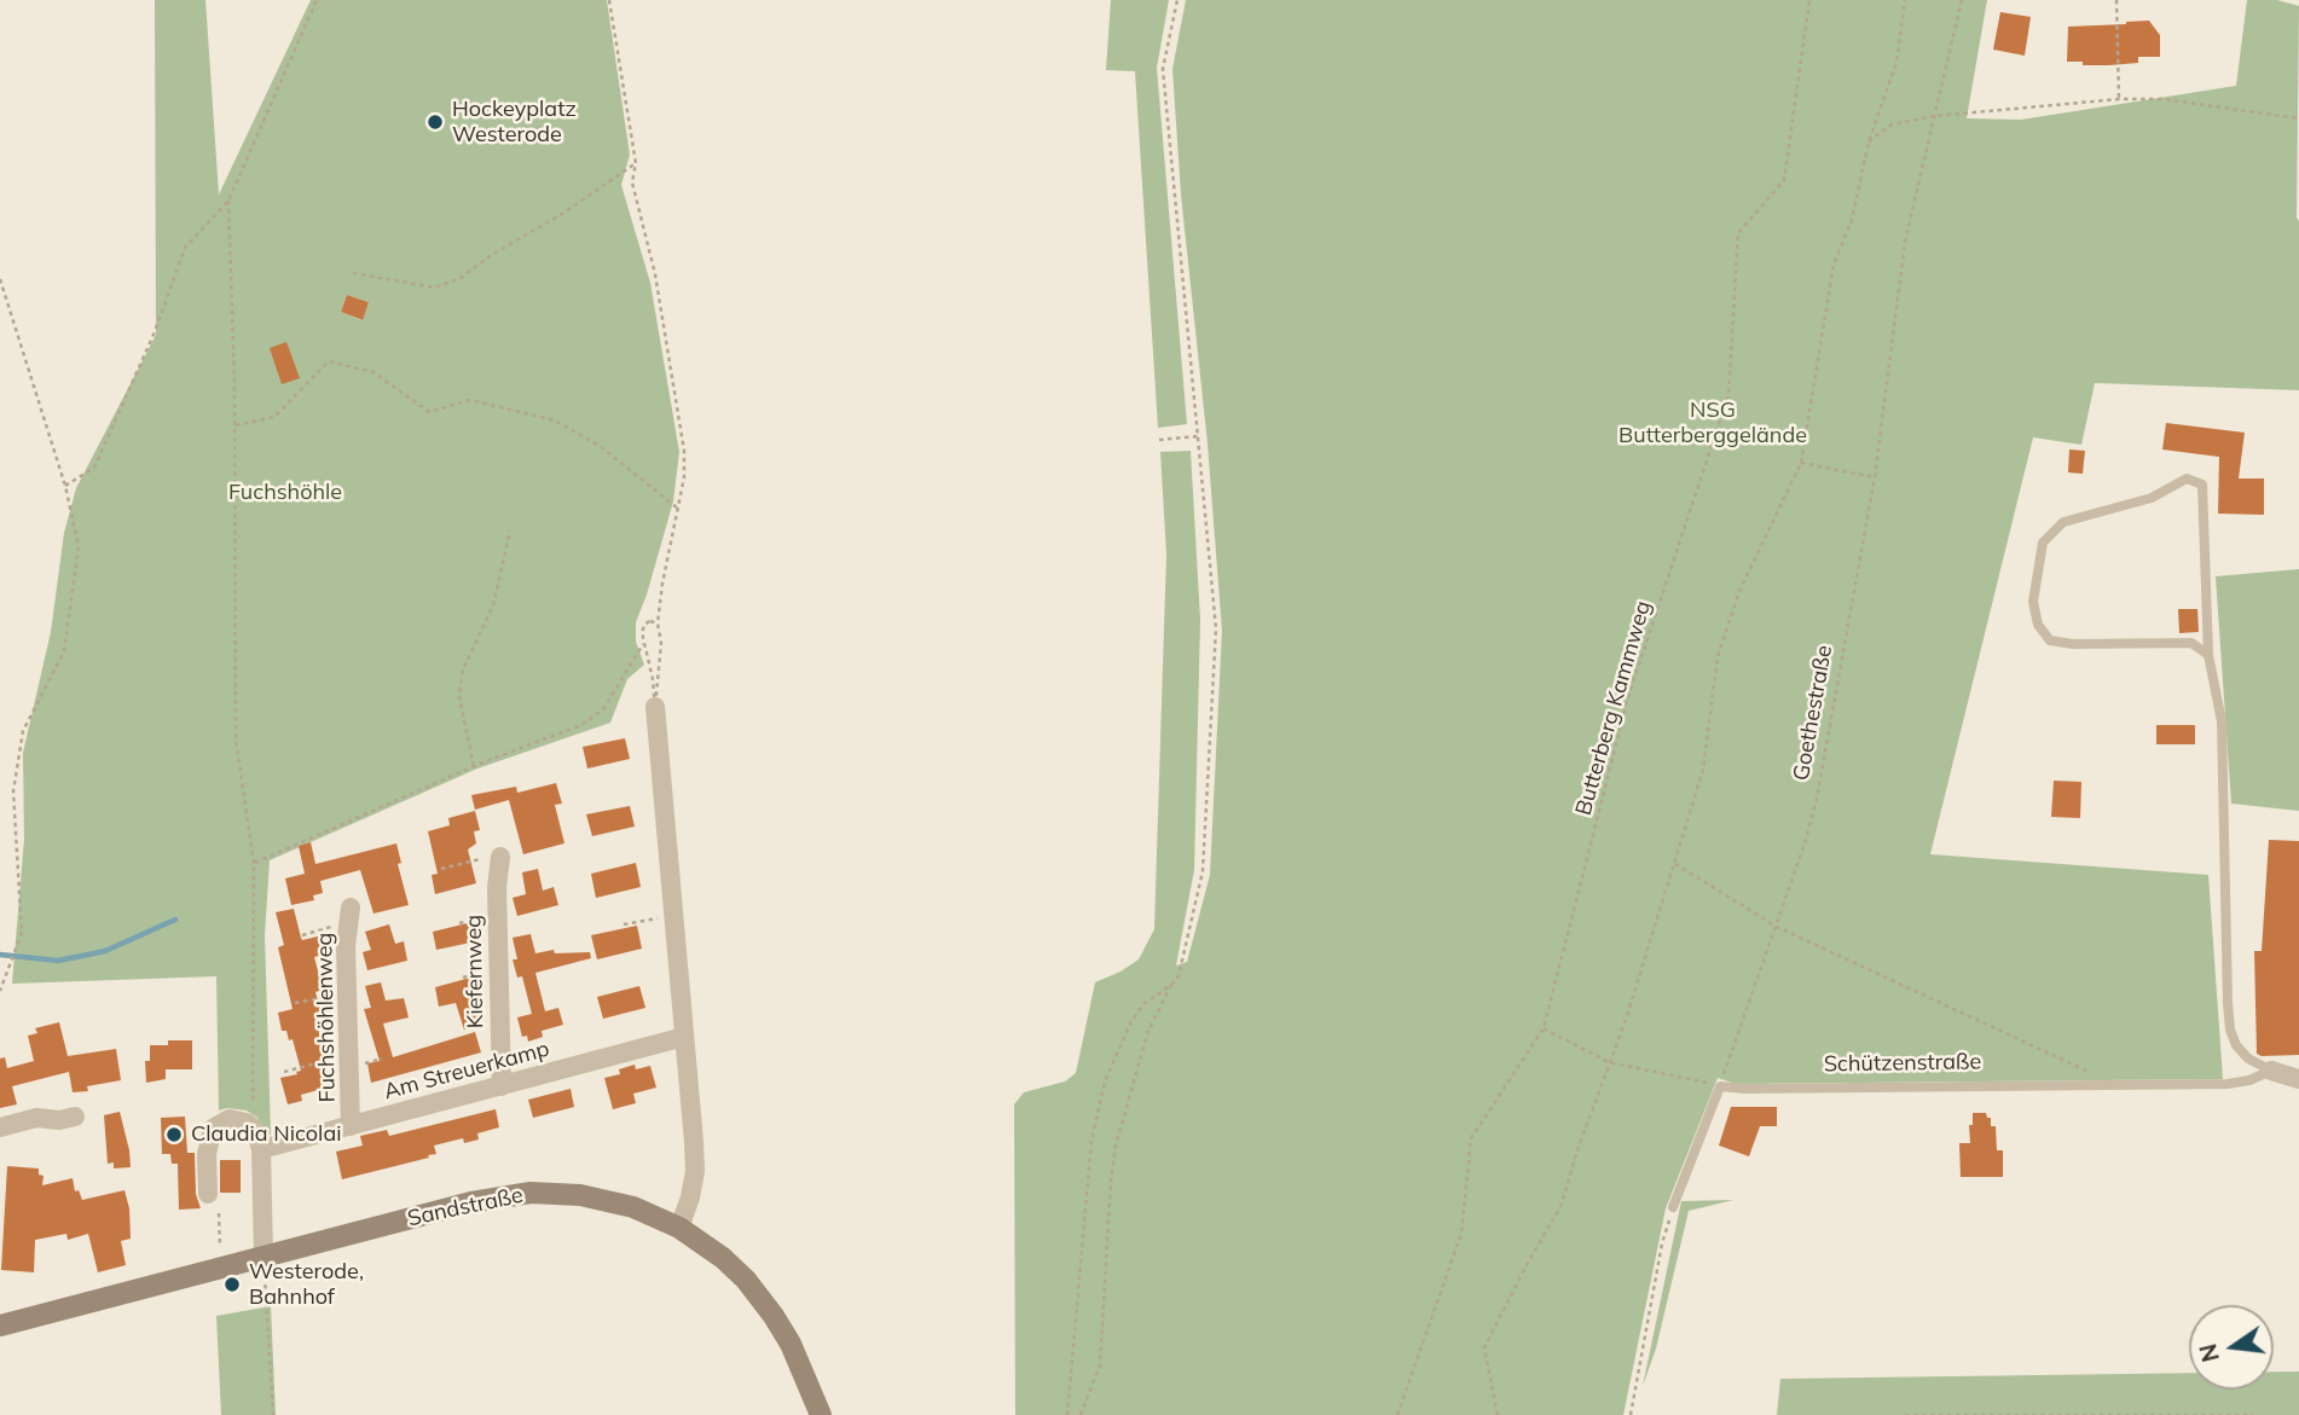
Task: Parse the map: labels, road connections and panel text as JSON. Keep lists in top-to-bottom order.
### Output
{
  "streets": {
    "street": [
      "Kiefernweg",
      "Fuchshöhlenweg",
      "Am Streuerkamp",
      "Sandstraße"
    ],
    "lane": ["Schützenstraße"],
    "path": ["Butterberg Kammweg", "Goethestraße"]
  },
  "crossings": [
    ["Goethestraße", "Schützenstraße"],
    ["Kiefernweg", "Am Streuerkamp"],
    ["Fuchshöhlenweg", "Am Streuerkamp"]
  ],
  "parks": ["NSG Butterberggelände", "Fuchshöhle"],
  "places": ["Hockeyplatz Westerode", "Claudia Nicolai", "Westerode, Bahnhof"],
  "north": "left"
}
